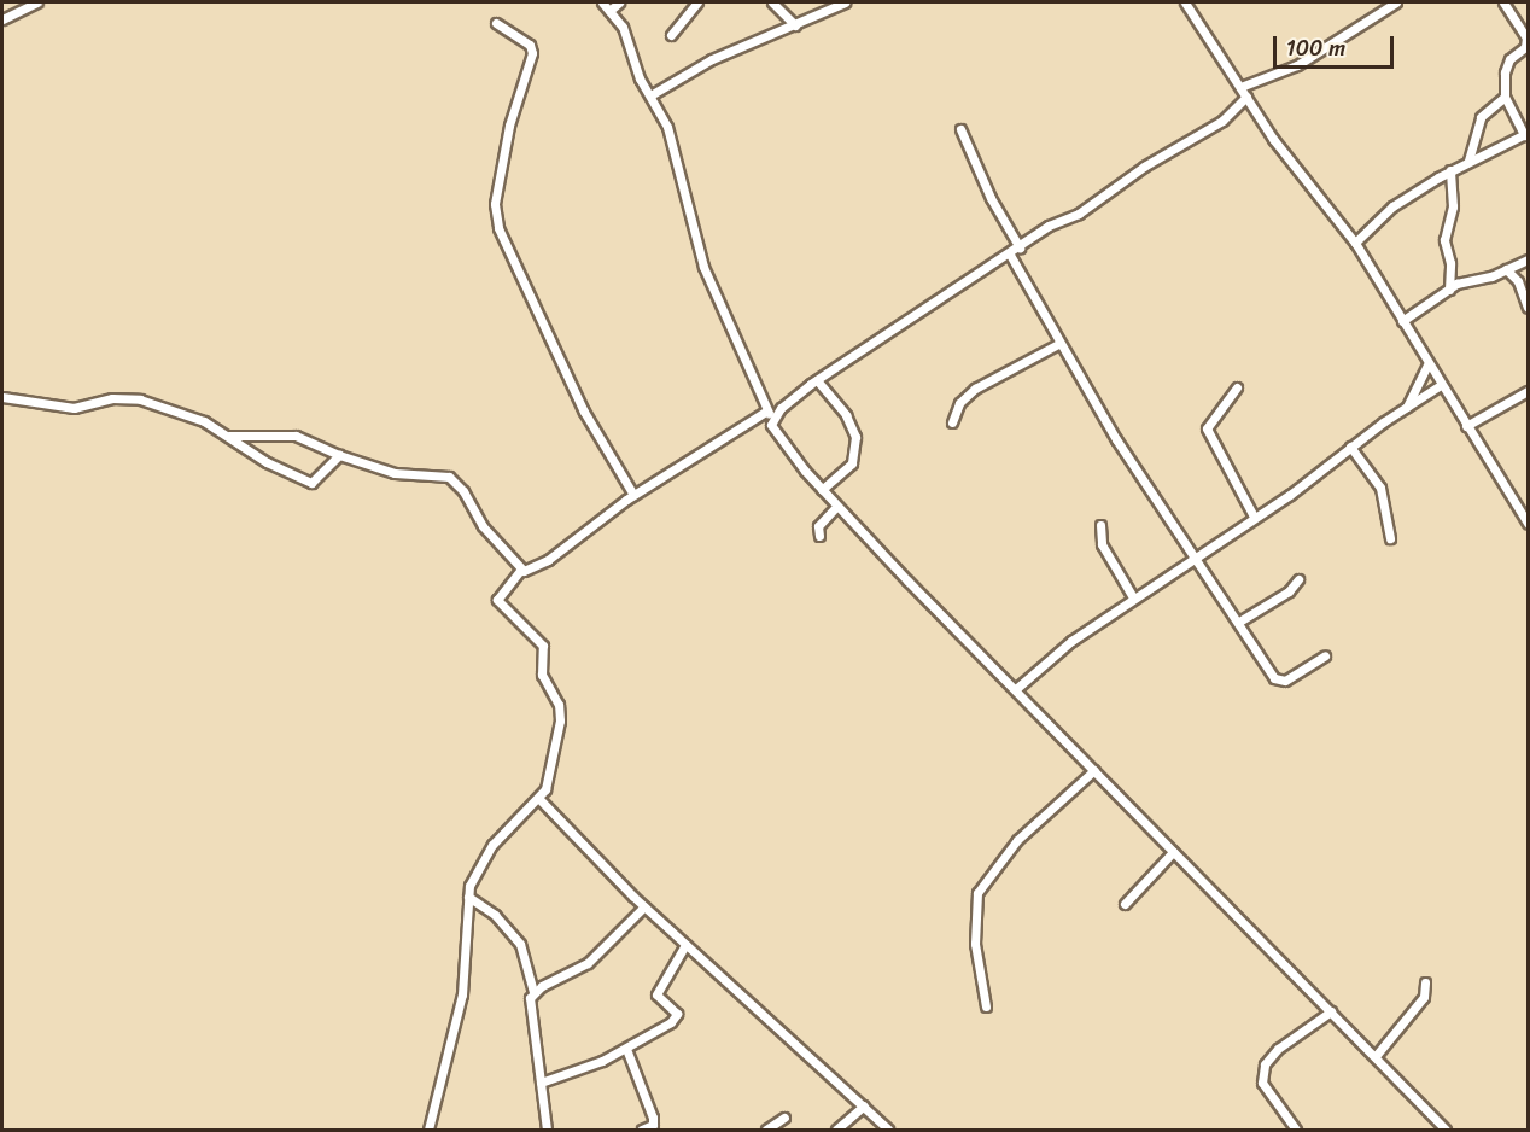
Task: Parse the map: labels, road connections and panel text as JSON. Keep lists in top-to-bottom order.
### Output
{
  "scale_bar": "100 m"
}
